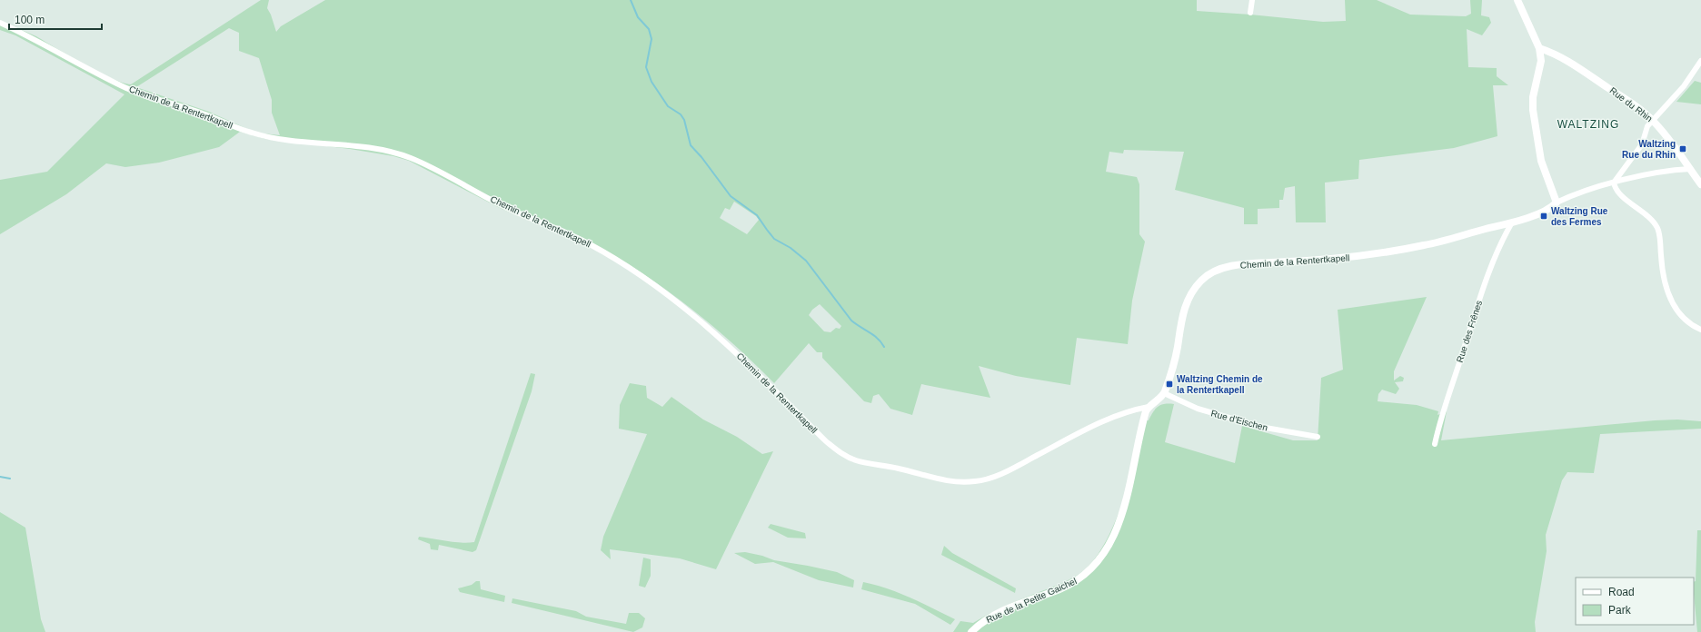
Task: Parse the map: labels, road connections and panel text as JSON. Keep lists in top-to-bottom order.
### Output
{
  "streets": {
    "street": [
      "Rue du Rhin",
      "Chemin de la Rentertkapell",
      "Rue des Frênes",
      "Rue d'Eischen",
      "Rue de la Petite Gaichel"
    ]
  },
  "crossings": [
    ["Chemin de la Rentertkapell", "Rue des Frênes"],
    ["Chemin de la Rentertkapell", "Rue d'Eischen"],
    ["Chemin de la Rentertkapell", "Rue de la Petite Gaichel"]
  ],
  "districts": ["WALTZING"],
  "places": {
    "transit": ["Waltzing Rue du Rhin", "Waltzing Rue des Fermes", "Waltzing Chemin de la Rentertkapell"]
  },
  "legend": ["Road", "Park"],
  "scale_bar": "100 m"
}
